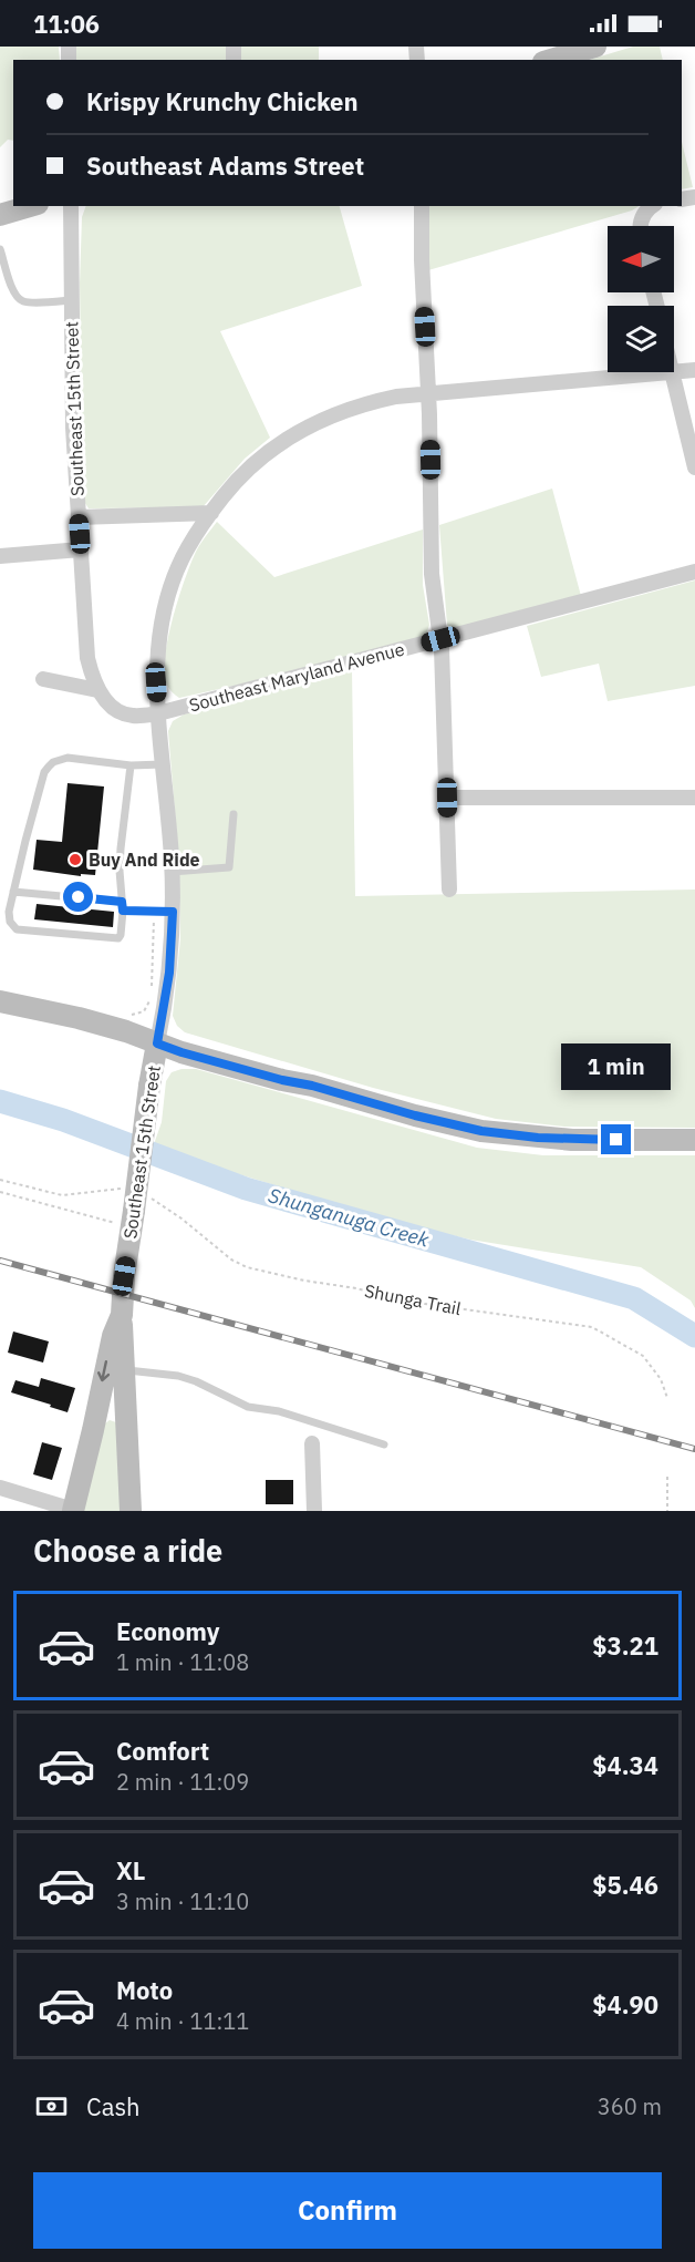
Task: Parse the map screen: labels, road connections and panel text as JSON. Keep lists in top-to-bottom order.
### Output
{
  "streets": {
    "street": ["Southeast 15th Street", "Southeast Maryland Avenue"],
    "path": ["Shunga Trail"]
  },
  "crossings": [
    ["Southeast 15th Street", "Southeast Maryland Avenue"],
    ["Southeast 15th Street", "Shunga Trail"]
  ],
  "water": ["Shunganuga Creek"],
  "places": ["Buy And Ride"],
  "north": "left",
  "page": {
    "status": "11:06",
    "banner": ["Krispy Krunchy Chicken", "Southeast Adams Street"],
    "bubble": "1 min",
    "heading": "Choose a ride",
    "list": [
      {
        "name": "Economy",
        "note": "1 min · 11:08",
        "value": "$3.21"
      },
      {
        "name": "Comfort",
        "note": "2 min · 11:09",
        "value": "$4.34"
      },
      {
        "name": "XL",
        "note": "3 min · 11:10",
        "value": "$5.46"
      },
      {
        "name": "Moto",
        "note": "4 min · 11:11",
        "value": "$4.90"
      }
    ],
    "pay": ["Cash", "360 m"],
    "buttons": "Confirm"
  }
}
